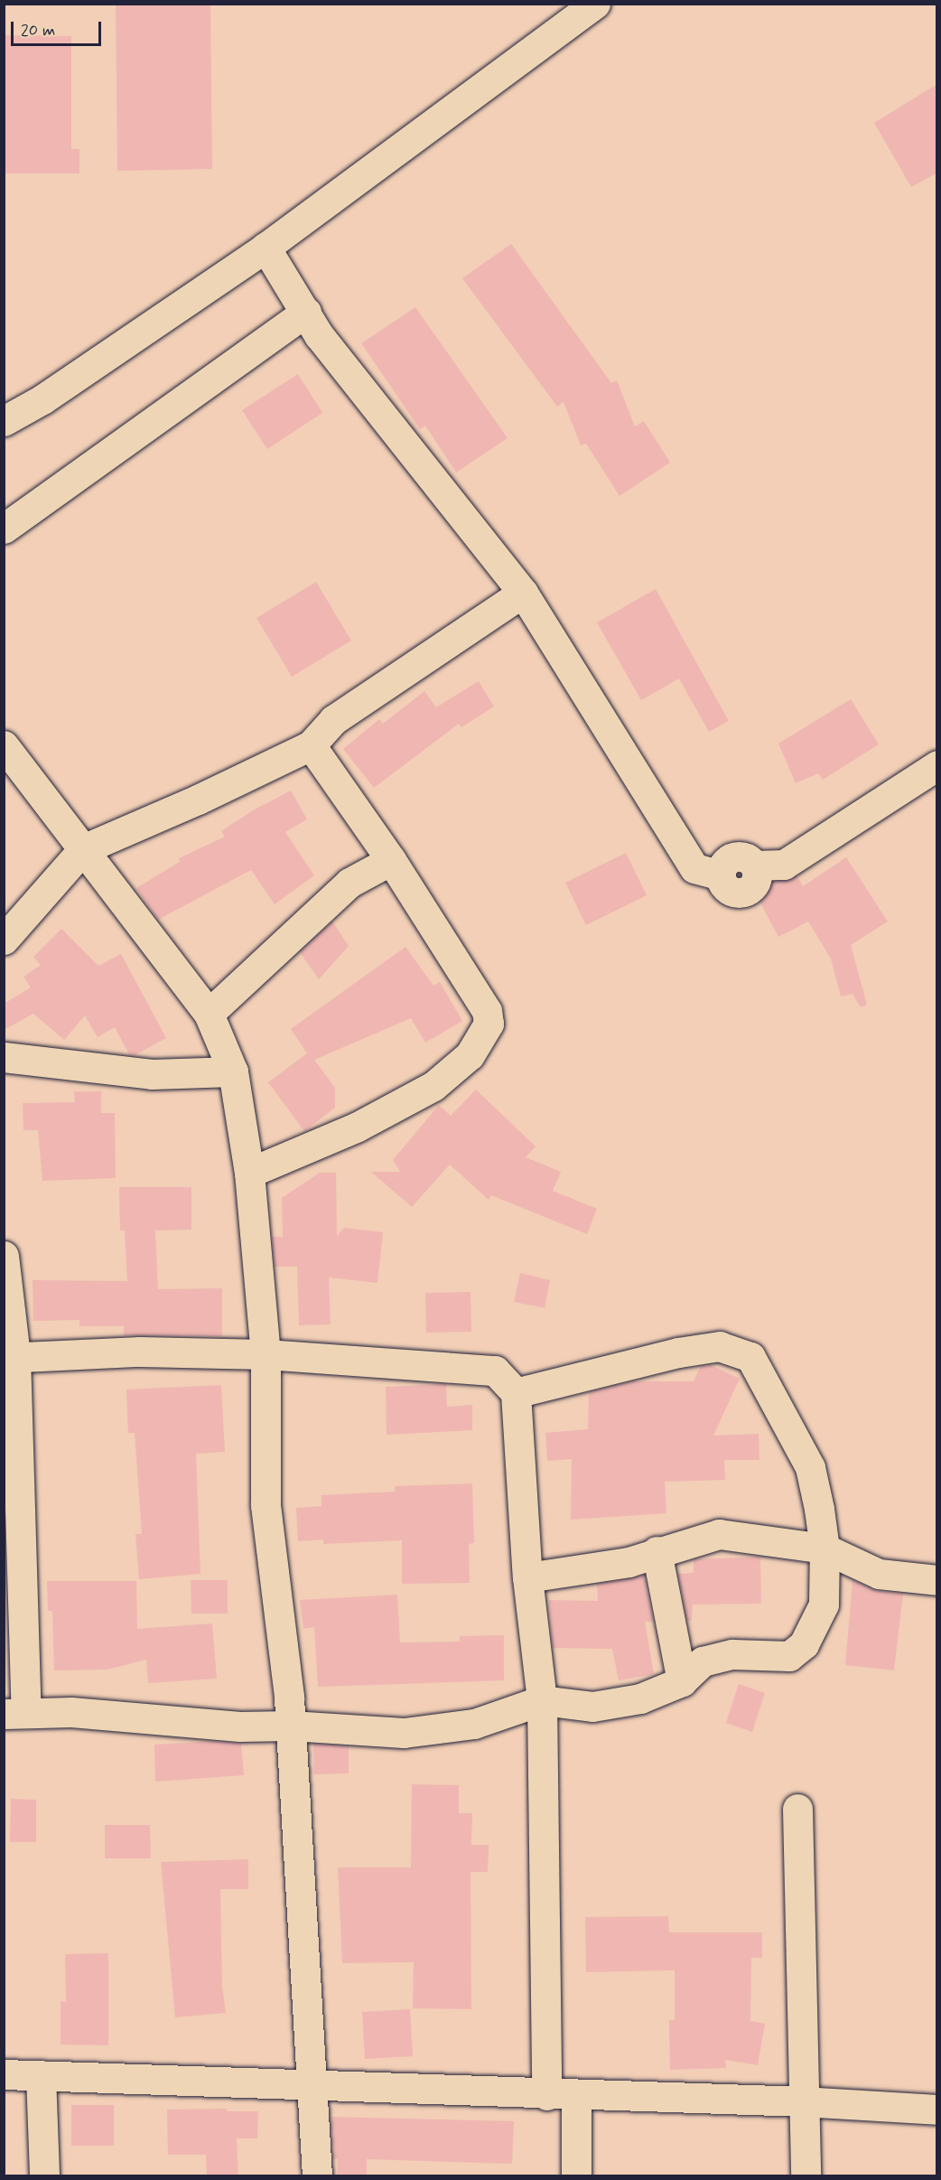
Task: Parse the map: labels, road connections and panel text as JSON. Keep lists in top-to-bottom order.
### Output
{
  "scale_bar": "20 m"
}
